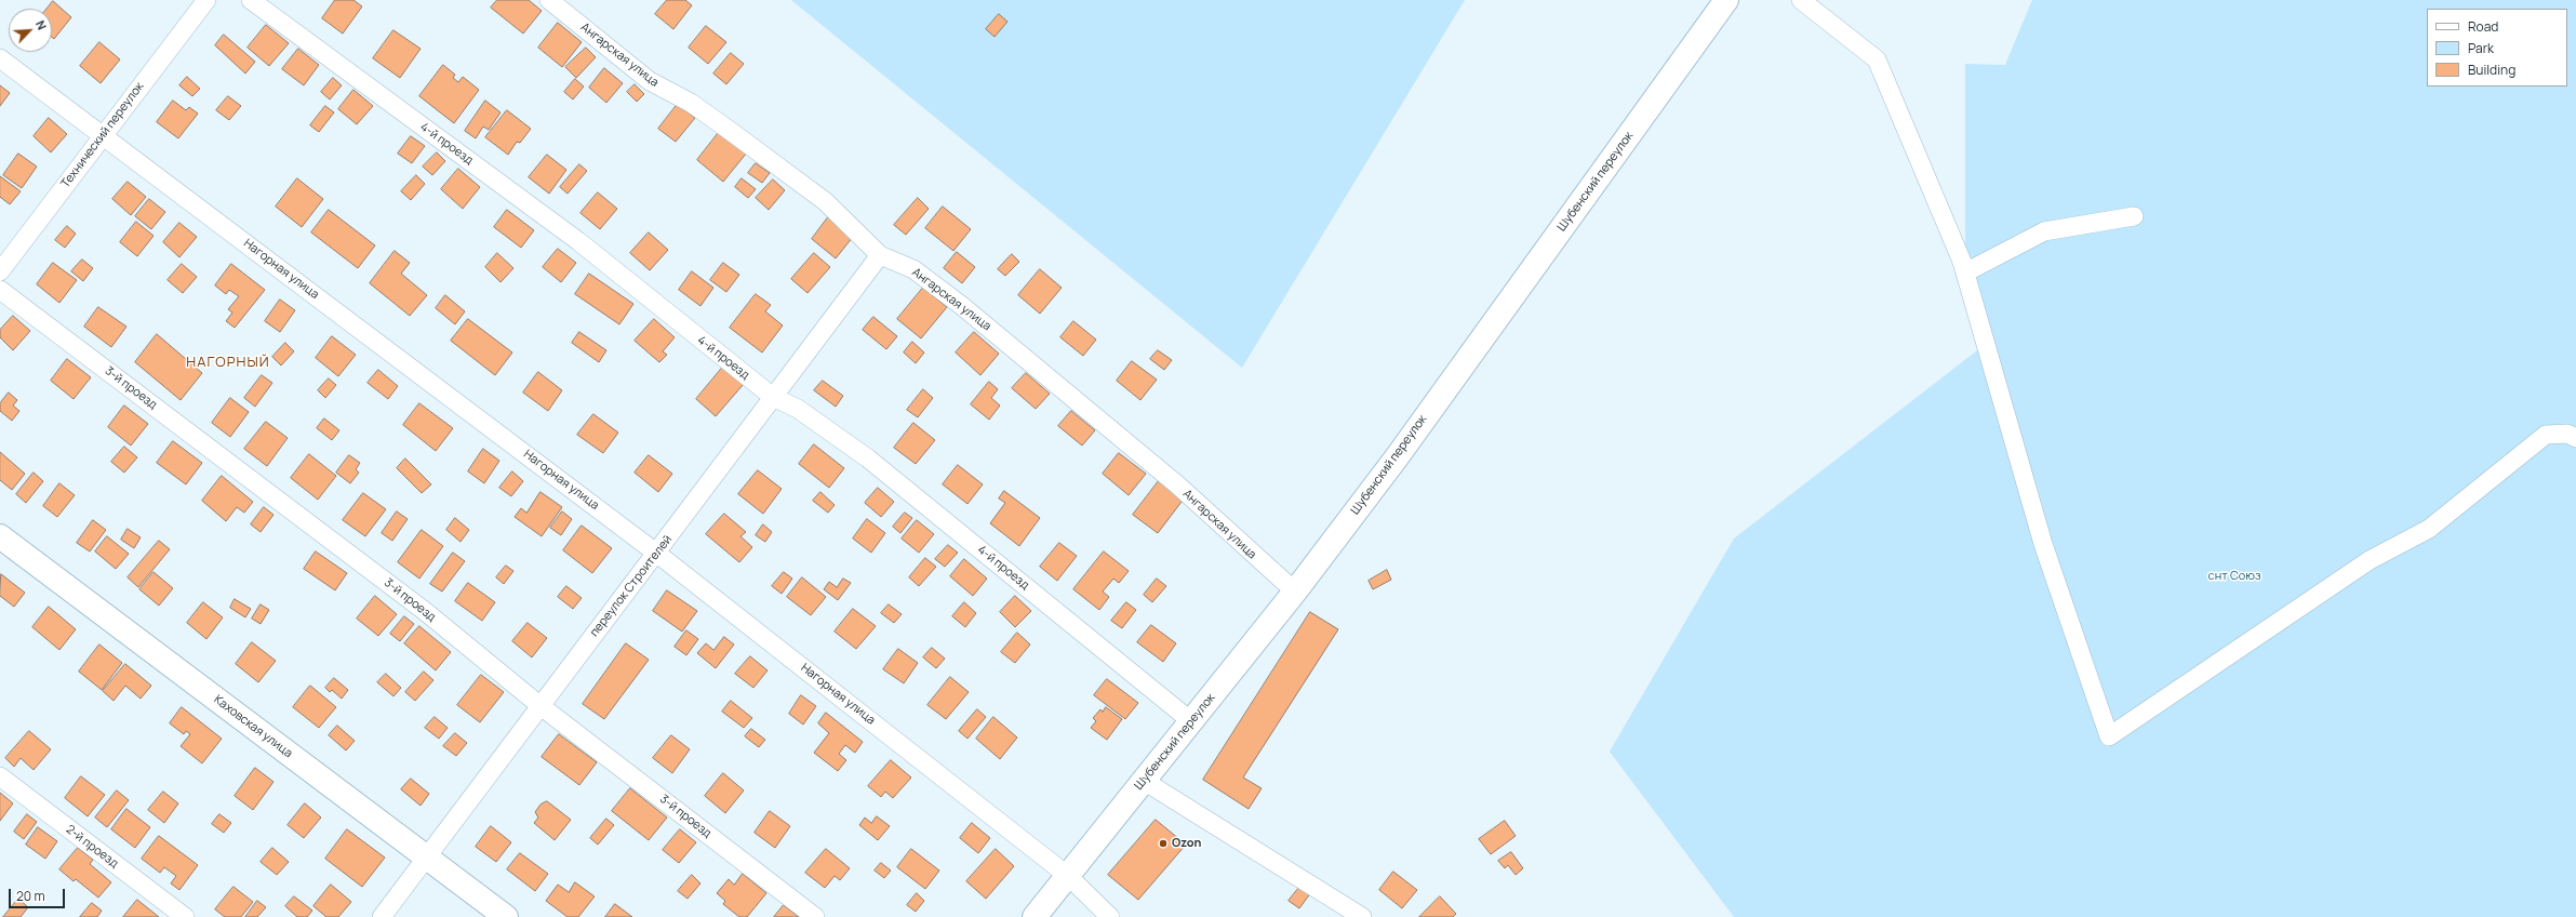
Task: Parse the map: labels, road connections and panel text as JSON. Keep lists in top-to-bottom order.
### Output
{
  "streets": {
    "main road": ["Шубенский переулок", "Каховская улица"],
    "street": [
      "Ангарская улица",
      "Технический переулок",
      "4-й проезд",
      "Нагорная улица",
      "3-й проезд",
      "переулок Строителей",
      "2-й проезд"
    ]
  },
  "crossings": [
    ["Ангарская улица", "Шубенский переулок"],
    ["Ангарская улица", "переулок Строителей"],
    ["Технический переулок", "Нагорная улица"],
    ["4-й проезд", "Шубенский переулок"],
    ["4-й проезд", "переулок Строителей"],
    ["Шубенский переулок", "Нагорная улица"],
    ["Нагорная улица", "переулок Строителей"],
    ["3-й проезд", "переулок Строителей"],
    ["переулок Строителей", "Каховская улица"]
  ],
  "districts": ["НАГОРНЫЙ"],
  "parks": ["снт Союз"],
  "places": ["Ozon"],
  "legend": ["Road", "Park", "Building"],
  "scale_bar": "20 m",
  "north": "top right"
}
